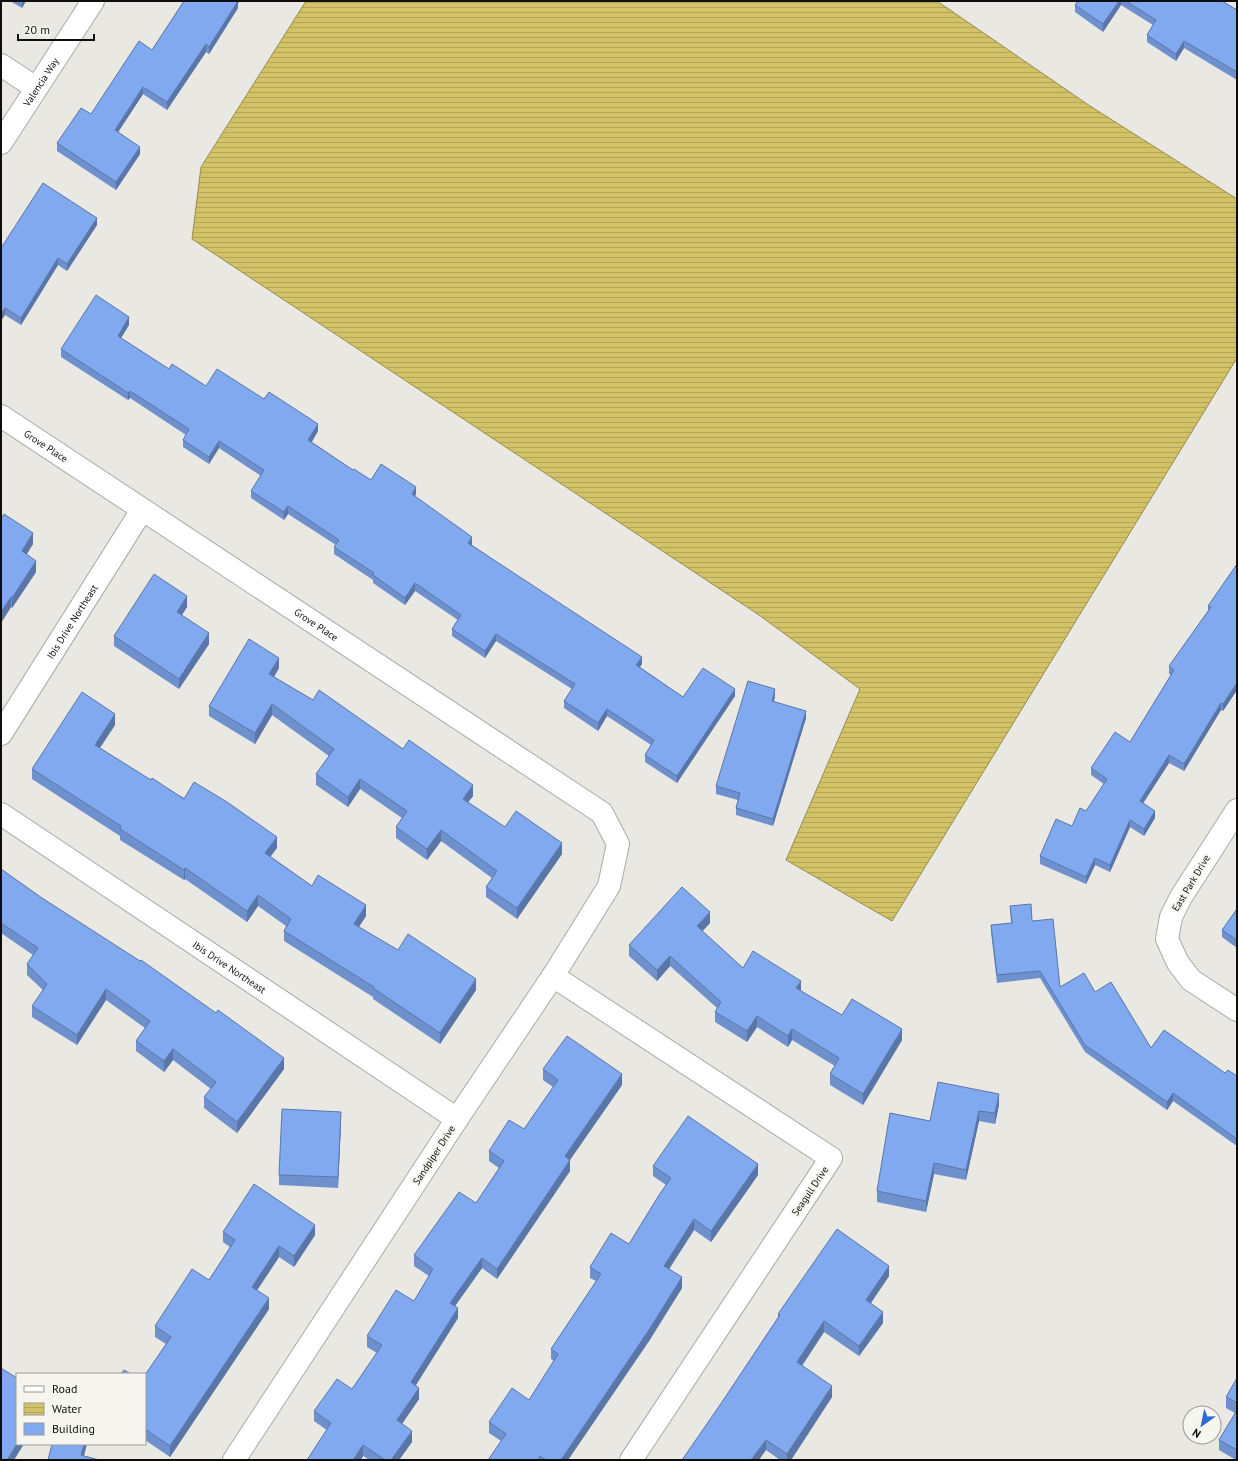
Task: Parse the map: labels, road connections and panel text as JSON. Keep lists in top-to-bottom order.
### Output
{
  "streets": {
    "street": [
      "Valencia Way",
      "Grove Place",
      "Ibis Drive Northeast",
      "East Park Drive",
      "Sandpiper Drive",
      "Seagull Drive"
    ]
  },
  "crossings": [
    ["Grove Place", "Ibis Drive Northeast"],
    ["Grove Place", "Sandpiper Drive"],
    ["Ibis Drive Northeast", "Sandpiper Drive"],
    ["Sandpiper Drive", "Seagull Drive"]
  ],
  "legend": ["Road", "Water", "Building"],
  "scale_bar": "20 m",
  "north": "bottom left"
}
